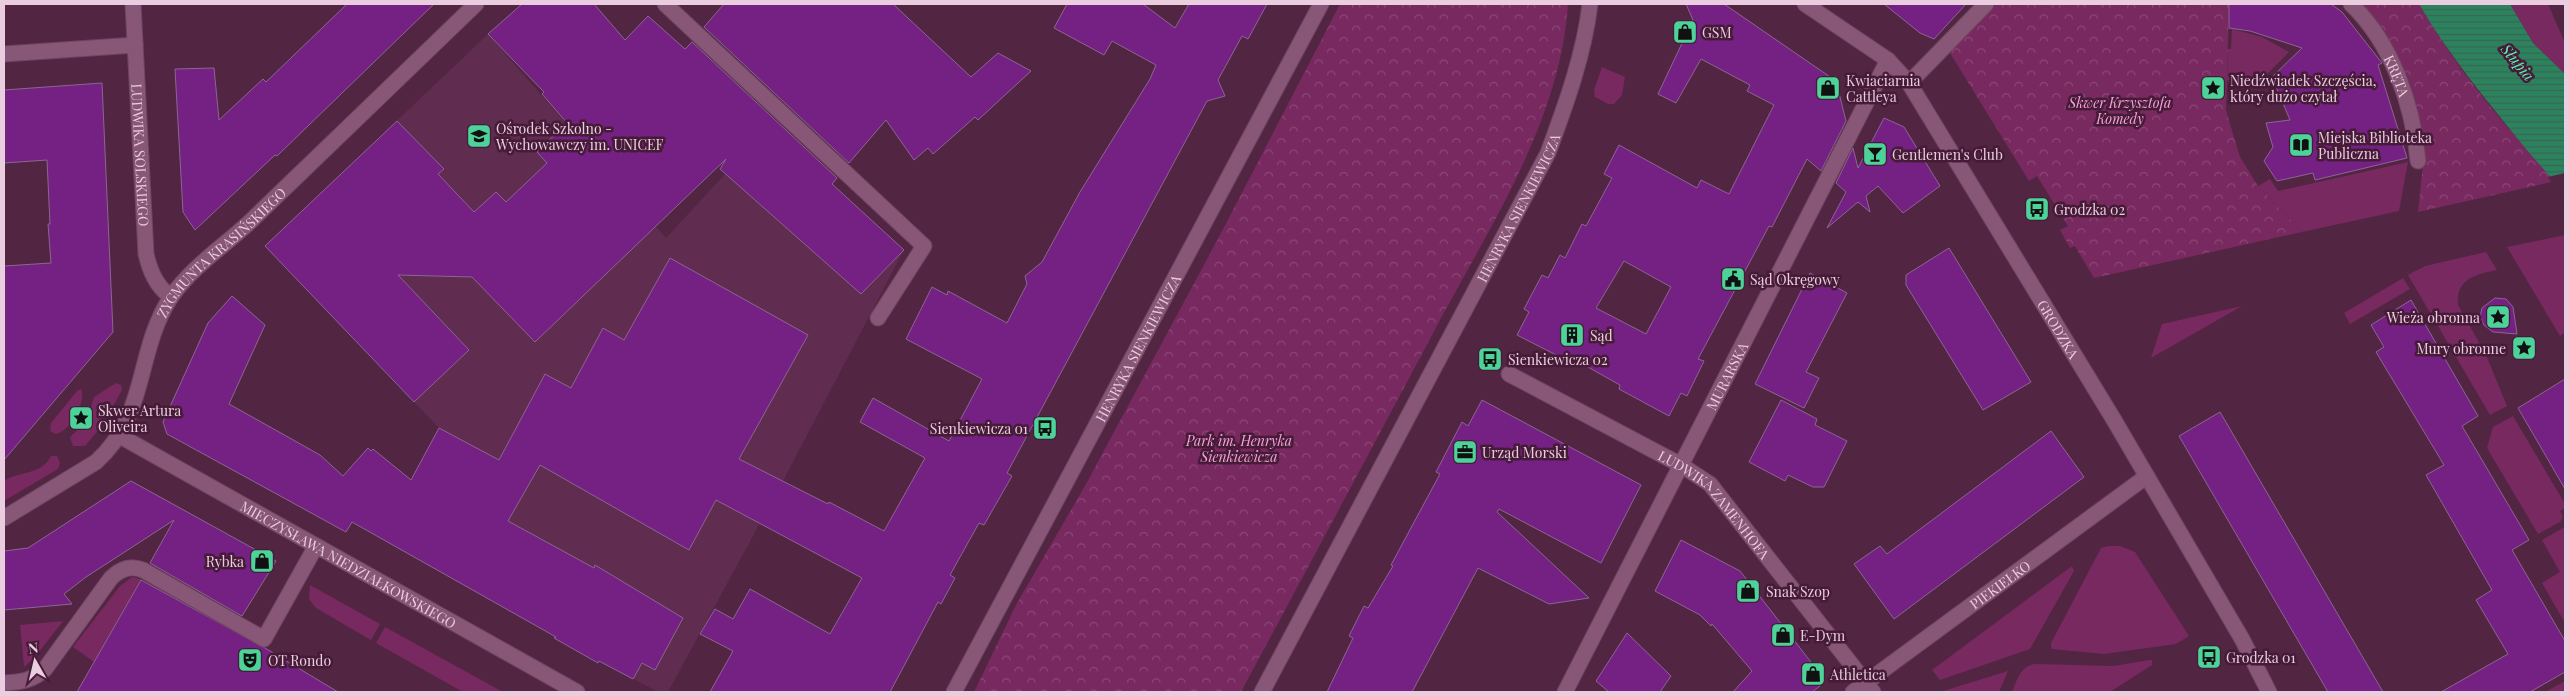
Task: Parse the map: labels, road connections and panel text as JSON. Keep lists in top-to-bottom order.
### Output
{
  "streets": {
    "street": [
      "KRĘTA",
      "LUDWIKA SOLSKIEGO",
      "HENRYKA SIENKIEWICZA",
      "ZYGMUNTA KRASIŃSKIEGO",
      "GRODZKA",
      "MURARSKA",
      "LUDWIKA ZAMENHOFA",
      "MIECZYSŁAWA NIEDZIAŁKOWSKIEGO",
      "PIEKIEŁKO"
    ]
  },
  "crossings": [
    ["LUDWIKA SOLSKIEGO", "ZYGMUNTA KRASIŃSKIEGO"],
    ["ZYGMUNTA KRASIŃSKIEGO", "MIECZYSŁAWA NIEDZIAŁKOWSKIEGO"],
    ["GRODZKA", "MURARSKA"],
    ["GRODZKA", "PIEKIEŁKO"],
    ["MURARSKA", "LUDWIKA ZAMENHOFA"],
    ["LUDWIKA ZAMENHOFA", "PIEKIEŁKO"]
  ],
  "water": ["Słupia"],
  "parks": ["Skwer Krzysztofa Komedy", "Park im. Henryka Sienkiewicza"],
  "places": {
    "shop": [
      "GSM",
      "Kwiaciarnia Cattleya",
      "Rybka",
      "Snak Szop",
      "E-Dym",
      "Athletica"
    ],
    "place": [
      "Niedźwiadek Szczęścia, który dużo czytał",
      "Wieża obronna",
      "Mury obronne",
      "Skwer Artura Oliveira"
    ],
    "school or university": ["Ośrodek Szkolno - Wychowawczy im. UNICEF"],
    "library": ["Miejska Biblioteka Publiczna"],
    "bar": ["Gentlemen's Club"],
    "bus stop": [
      "Grodzka 02",
      "Sienkiewicza 02",
      "Sienkiewicza 01",
      "Grodzka 01"
    ],
    "public building": ["Sąd Okręgowy"],
    "building": ["Sąd"],
    "office": ["Urząd Morski"],
    "theatre": ["OT Rondo"]
  },
  "north": "top"
}
